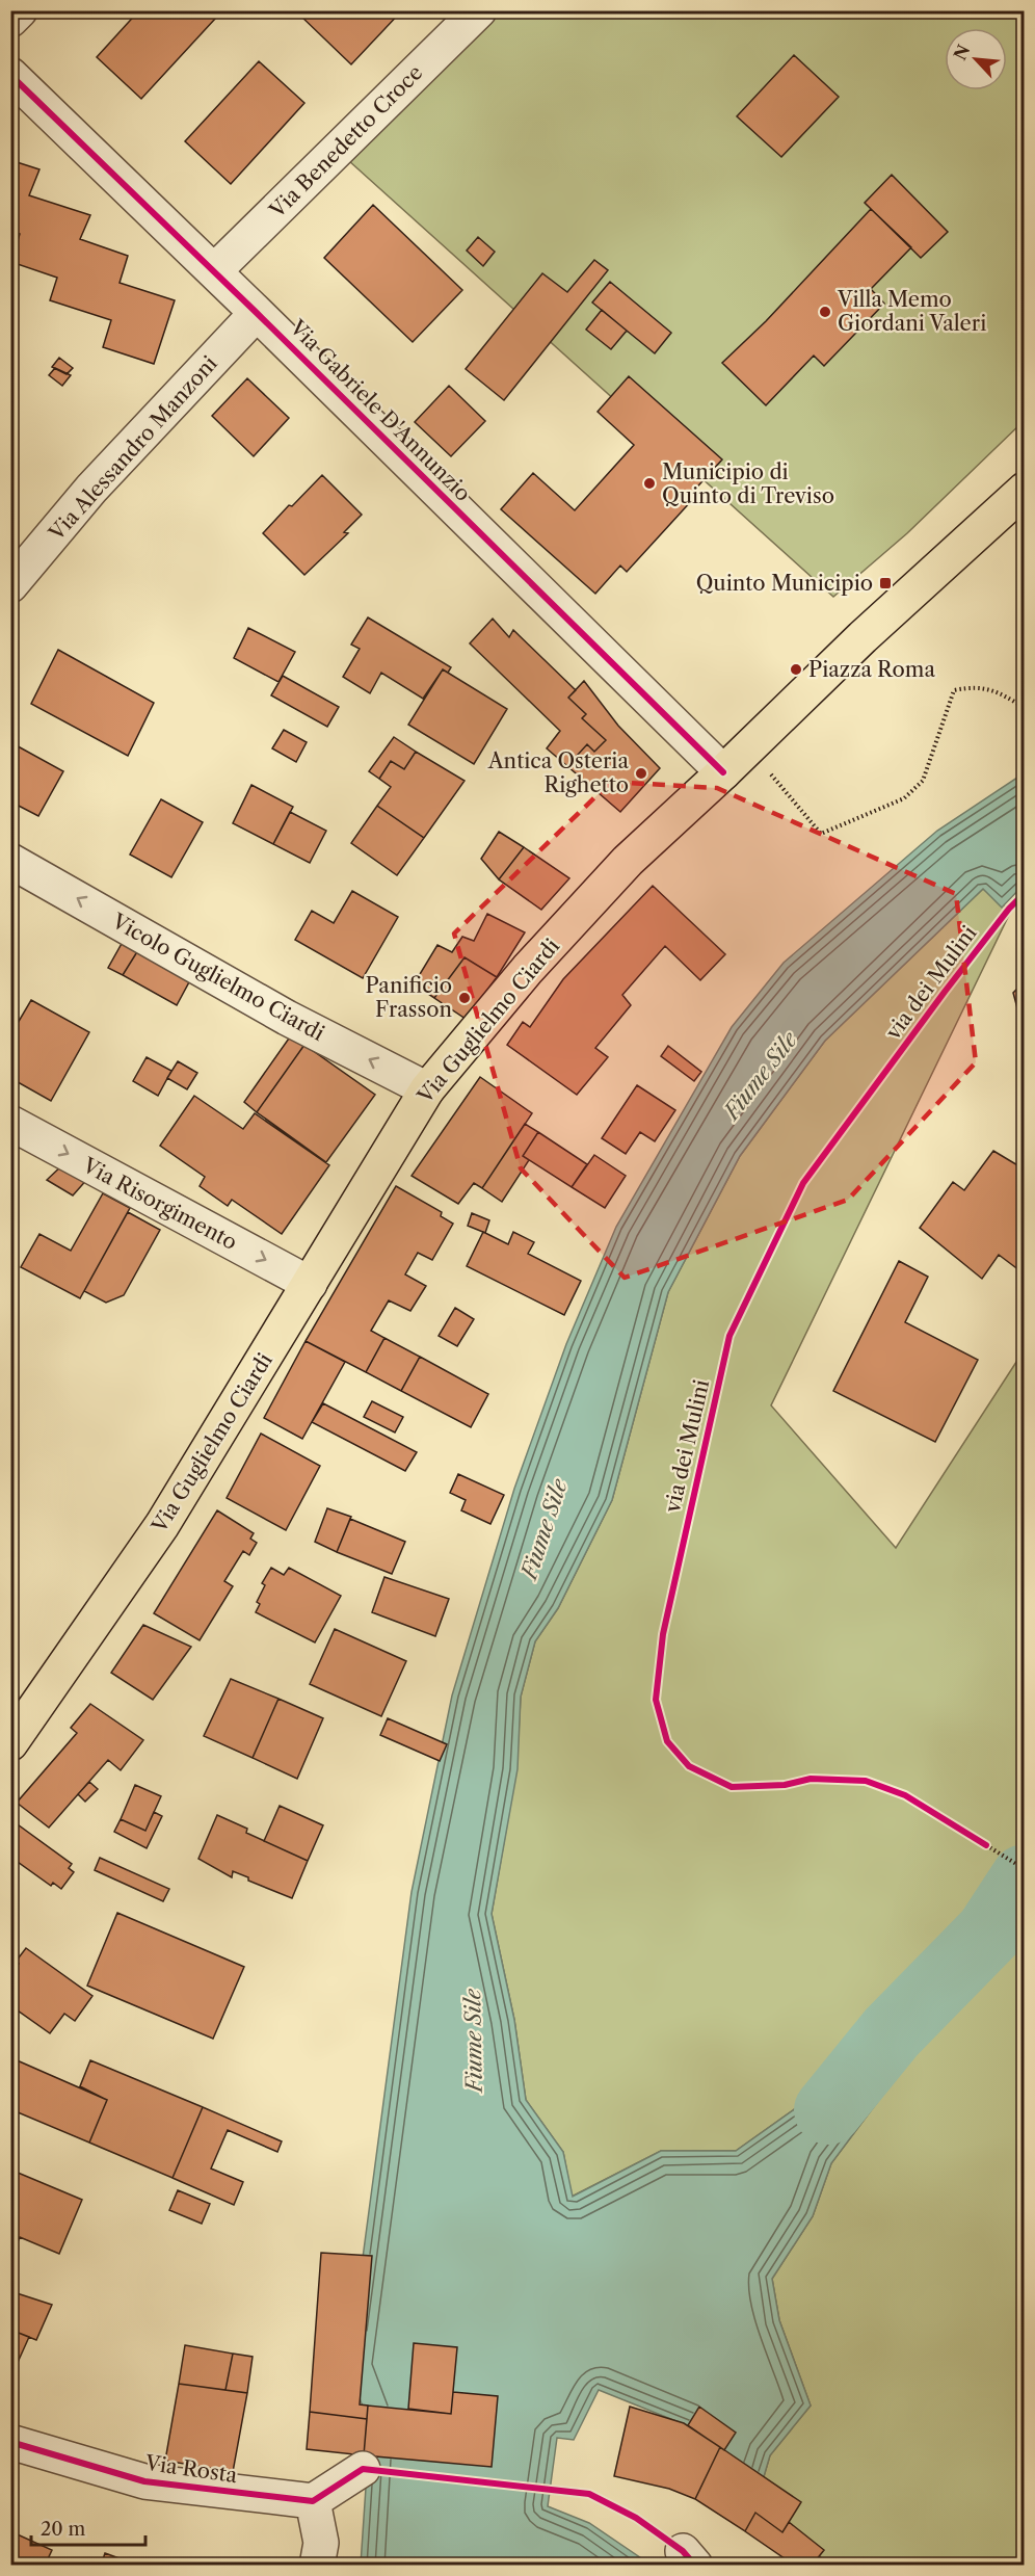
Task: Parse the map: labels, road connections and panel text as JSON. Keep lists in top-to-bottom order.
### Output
{
  "streets": {
    "main road": ["Via Guglielmo Ciardi"],
    "street": [
      "Via Benedetto Croce",
      "Via Gabriele D'Annunzio",
      "Via Alessandro Manzoni",
      "Vicolo Guglielmo Ciardi",
      "Via Risorgimento",
      "Via Rosta"
    ],
    "cycle path": ["via dei Mulini"]
  },
  "crossings": [
    ["Via Benedetto Croce", "Via Gabriele D'Annunzio"],
    ["Via Gabriele D'Annunzio", "Via Alessandro Manzoni"],
    ["Via Gabriele D'Annunzio", "Via Guglielmo Ciardi"],
    ["Vicolo Guglielmo Ciardi", "Via Guglielmo Ciardi"],
    ["Via Guglielmo Ciardi", "Via Risorgimento"]
  ],
  "one_way": ["Vicolo Guglielmo Ciardi", "Via Risorgimento"],
  "water": ["Fiume Sile"],
  "places": {
    "other": [
      "Villa Memo Giordani Valeri",
      "Municipio di Quinto di Treviso",
      "Piazza Roma",
      "Antica Osteria Righetto",
      "Panificio Frasson"
    ],
    "transit": ["Quinto Municipio"]
  },
  "scale_bar": "20 m",
  "north": "top left"
}
